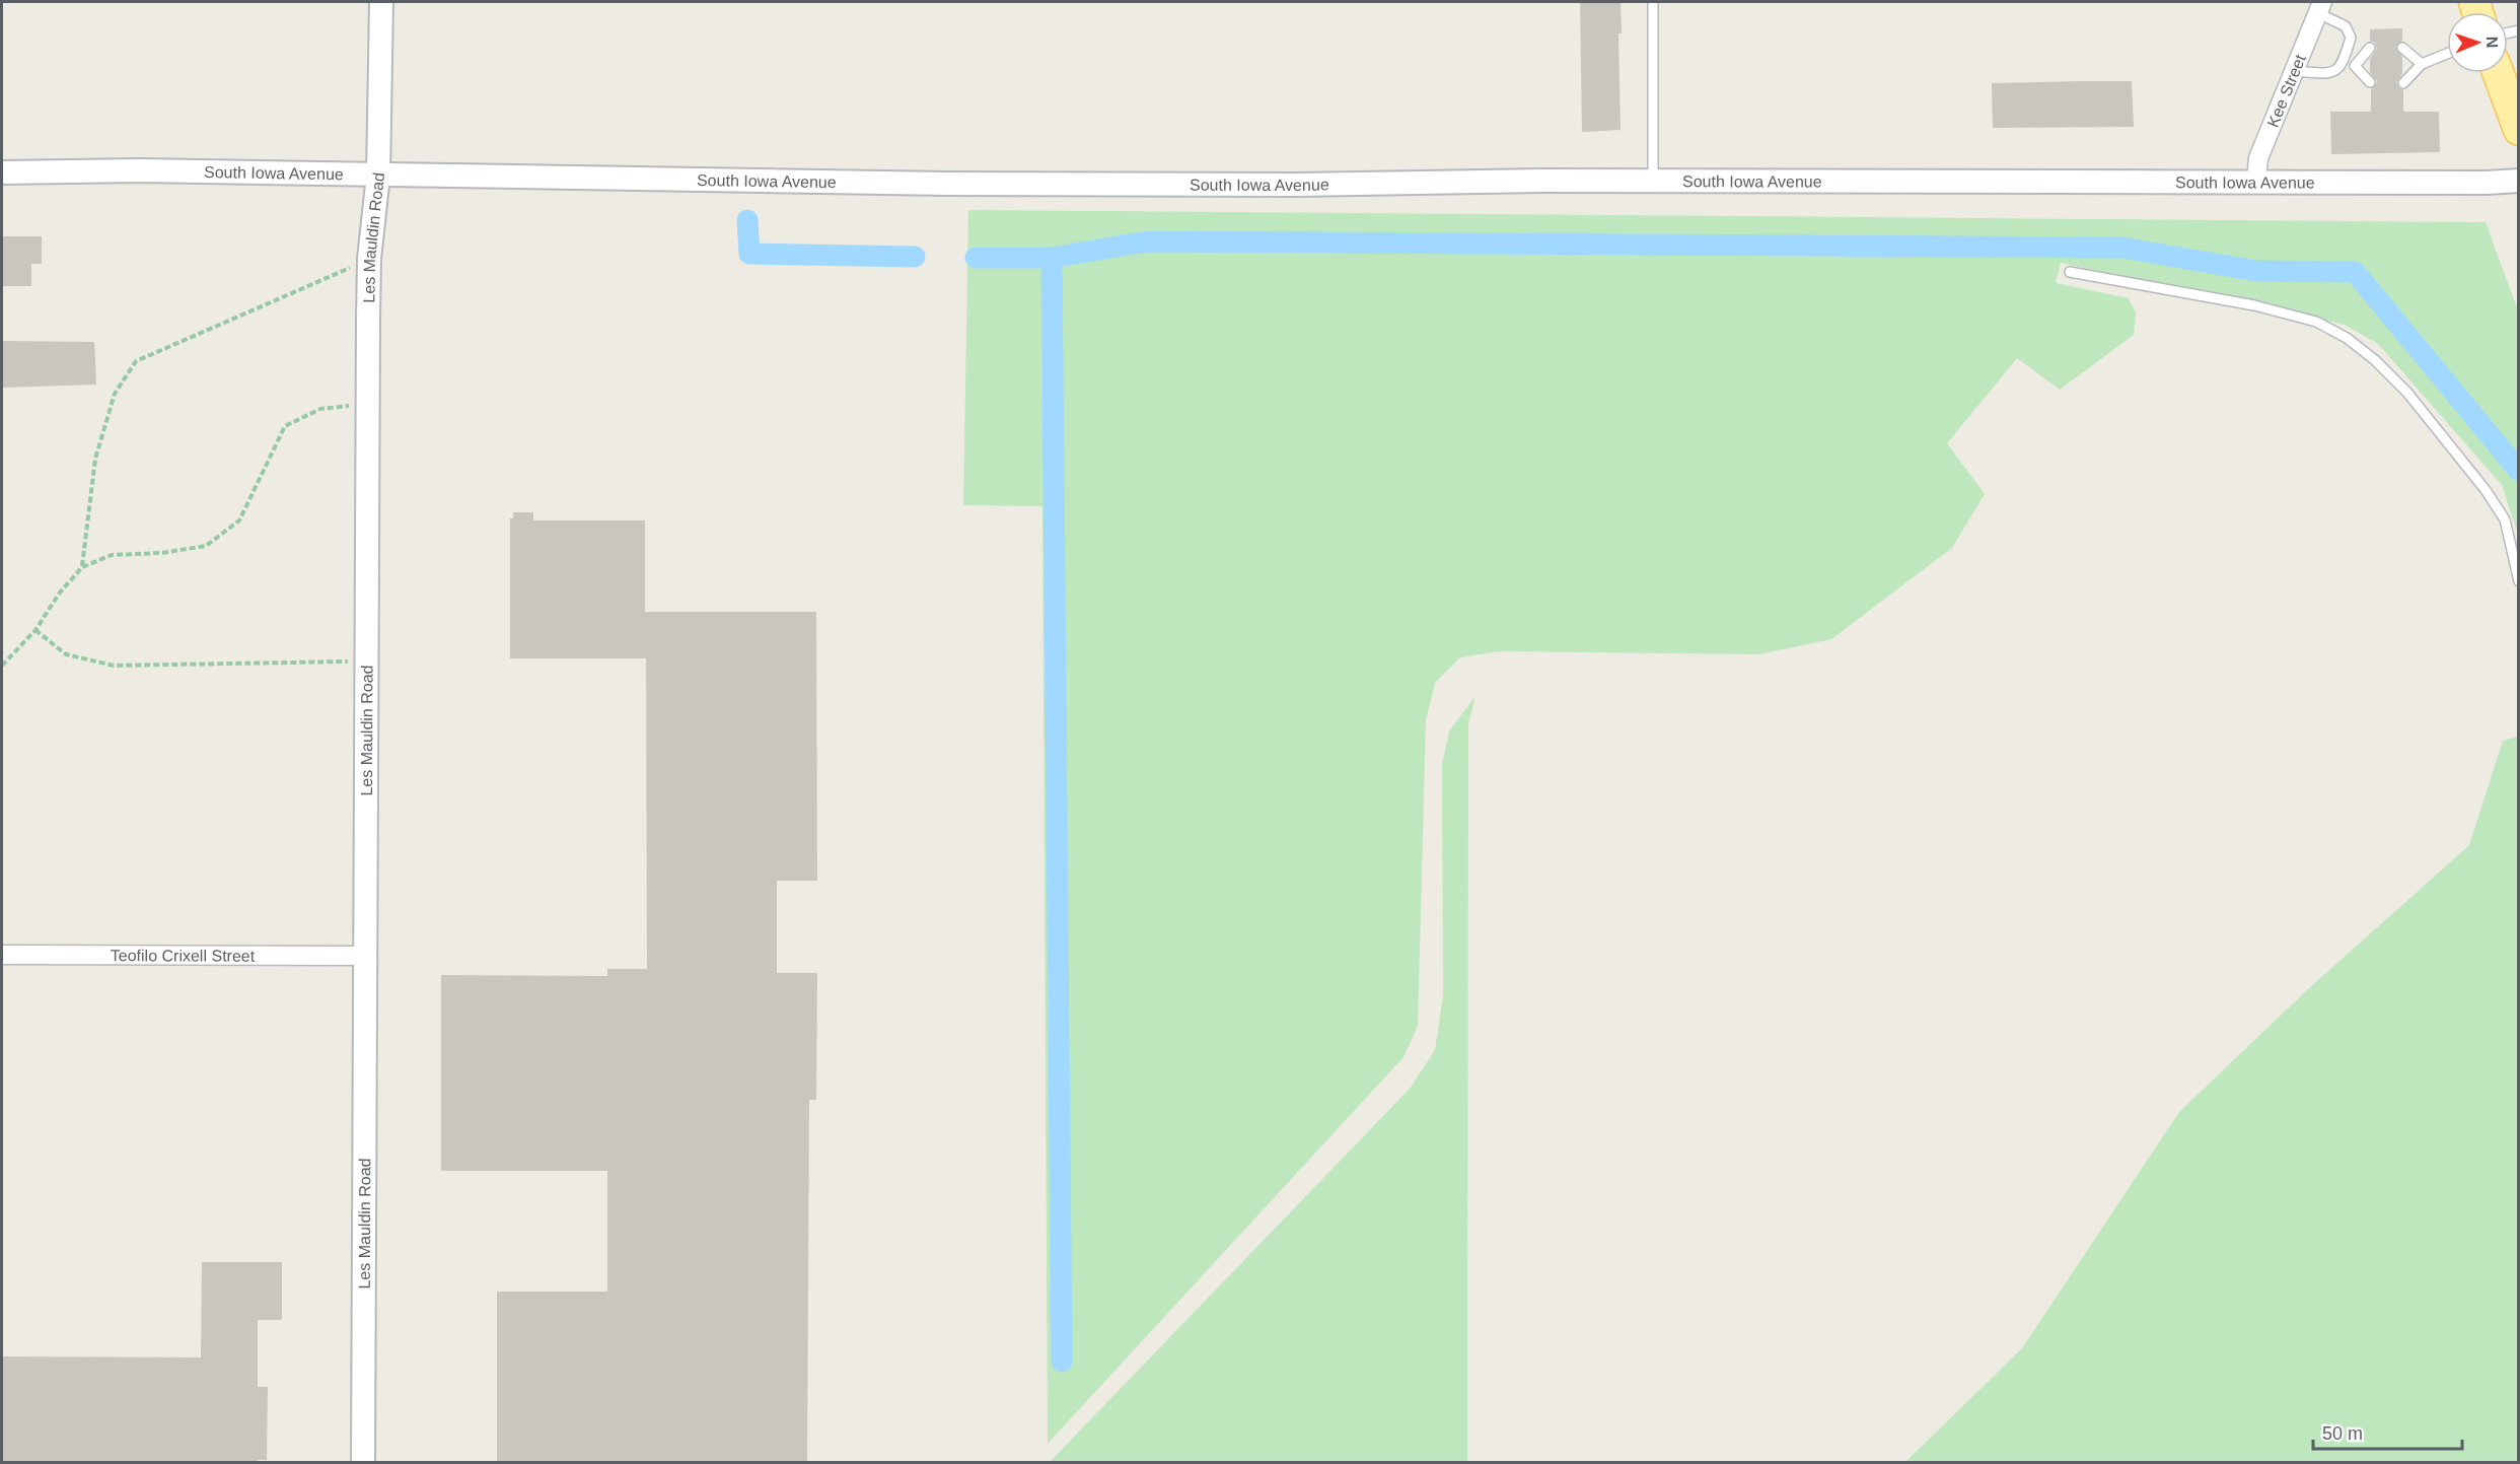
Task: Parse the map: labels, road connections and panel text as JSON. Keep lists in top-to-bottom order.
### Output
{
  "streets": {
    "street": [
      "Kee Street",
      "South Iowa Avenue",
      "Les Mauldin Road",
      "Teofilo Crixell Street"
    ]
  },
  "crossings": [
    ["Kee Street", "South Iowa Avenue"],
    ["South Iowa Avenue", "Les Mauldin Road"],
    ["Les Mauldin Road", "Teofilo Crixell Street"]
  ],
  "scale_bar": "50 m",
  "north": "right"
}
